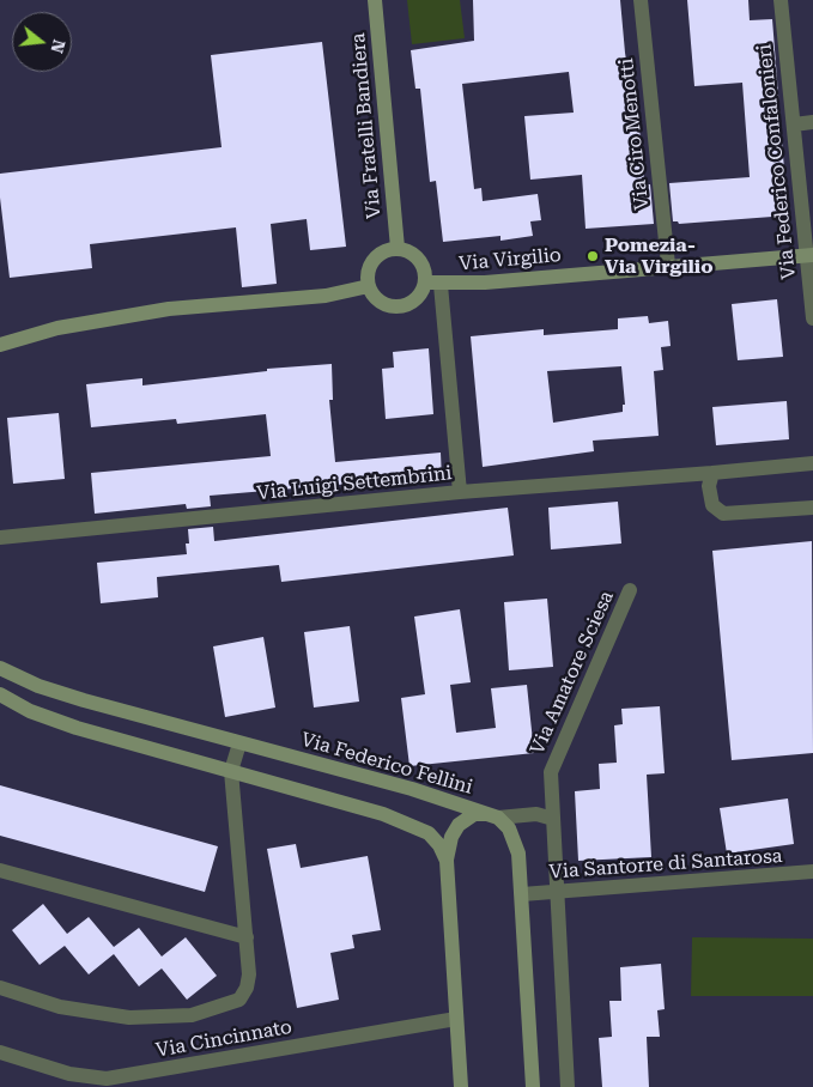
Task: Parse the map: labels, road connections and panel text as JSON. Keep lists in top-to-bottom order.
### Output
{
  "streets": {
    "street": [
      "Via Fratelli Bandiera",
      "Via Ciro Menotti",
      "Via Federico Confalonieri",
      "Via Virgilio",
      "Via Luigi Settembrini",
      "Via Amatore Sciesa",
      "Via Federico Fellini",
      "Via Santorre di Santarosa",
      "Via Cincinnato"
    ]
  },
  "crossings": [
    ["Via Fratelli Bandiera", "Via Virgilio"],
    ["Via Ciro Menotti", "Via Virgilio"],
    ["Via Federico Confalonieri", "Via Virgilio"]
  ],
  "places": ["Pomezia- Via Virgilio"],
  "north": "right"
}
